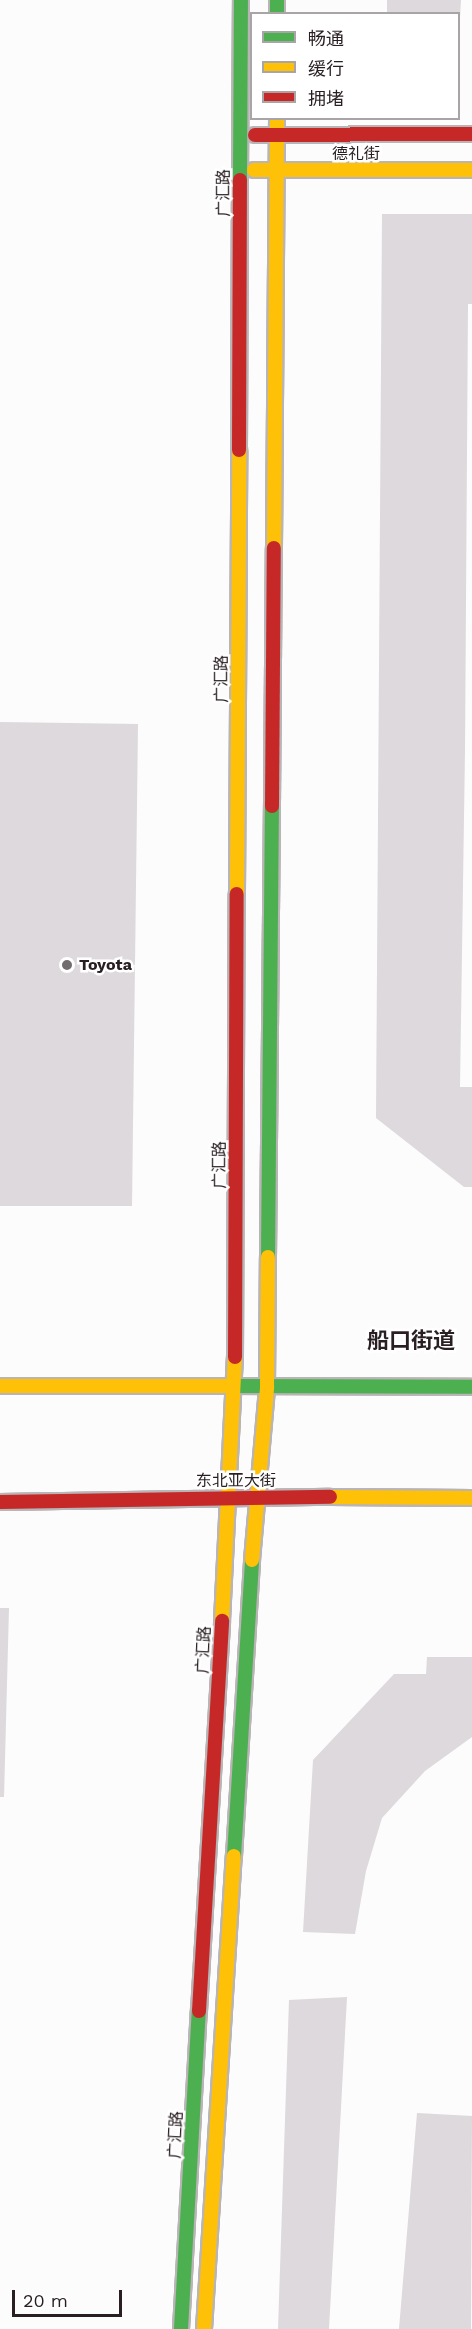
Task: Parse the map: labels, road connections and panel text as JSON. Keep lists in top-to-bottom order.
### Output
{
  "streets": {
    "street": ["德礼街", "广汇路", "东北亚大街"]
  },
  "crossings": [
    ["德礼街", "广汇路"],
    ["广汇路", "东北亚大街"]
  ],
  "districts": ["船口街道"],
  "places": ["Toyota"],
  "legend": ["畅通", "缓行", "拥堵"],
  "scale_bar": "20 m"
}
